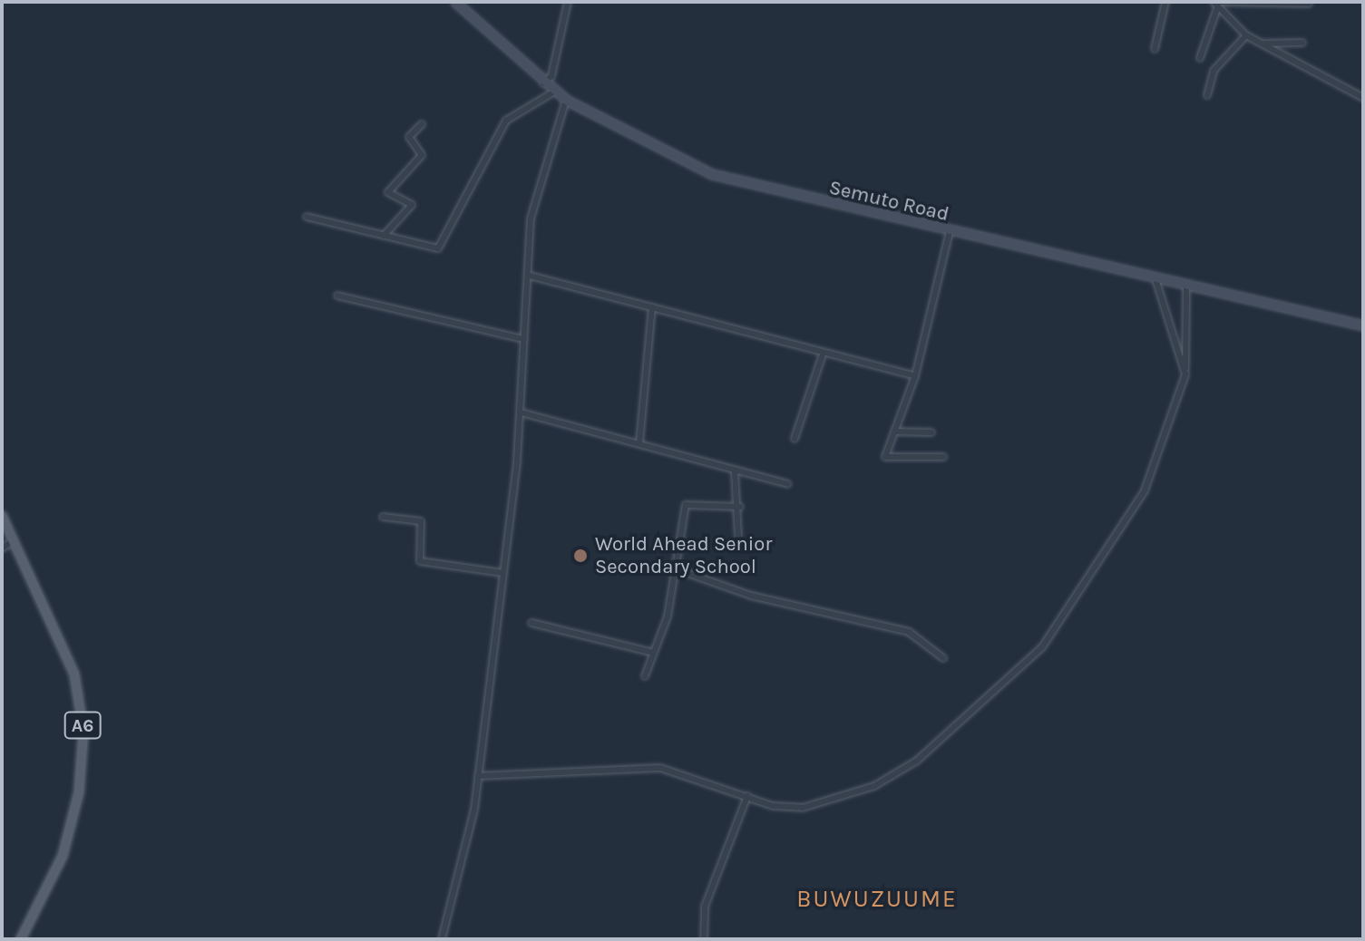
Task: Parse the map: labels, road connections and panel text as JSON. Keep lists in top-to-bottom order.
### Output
{
  "streets": {
    "main road": ["Semuto Road", "A6"]
  },
  "districts": ["BUWUZUUME"],
  "places": ["World Ahead Senior Secondary School"]
}
